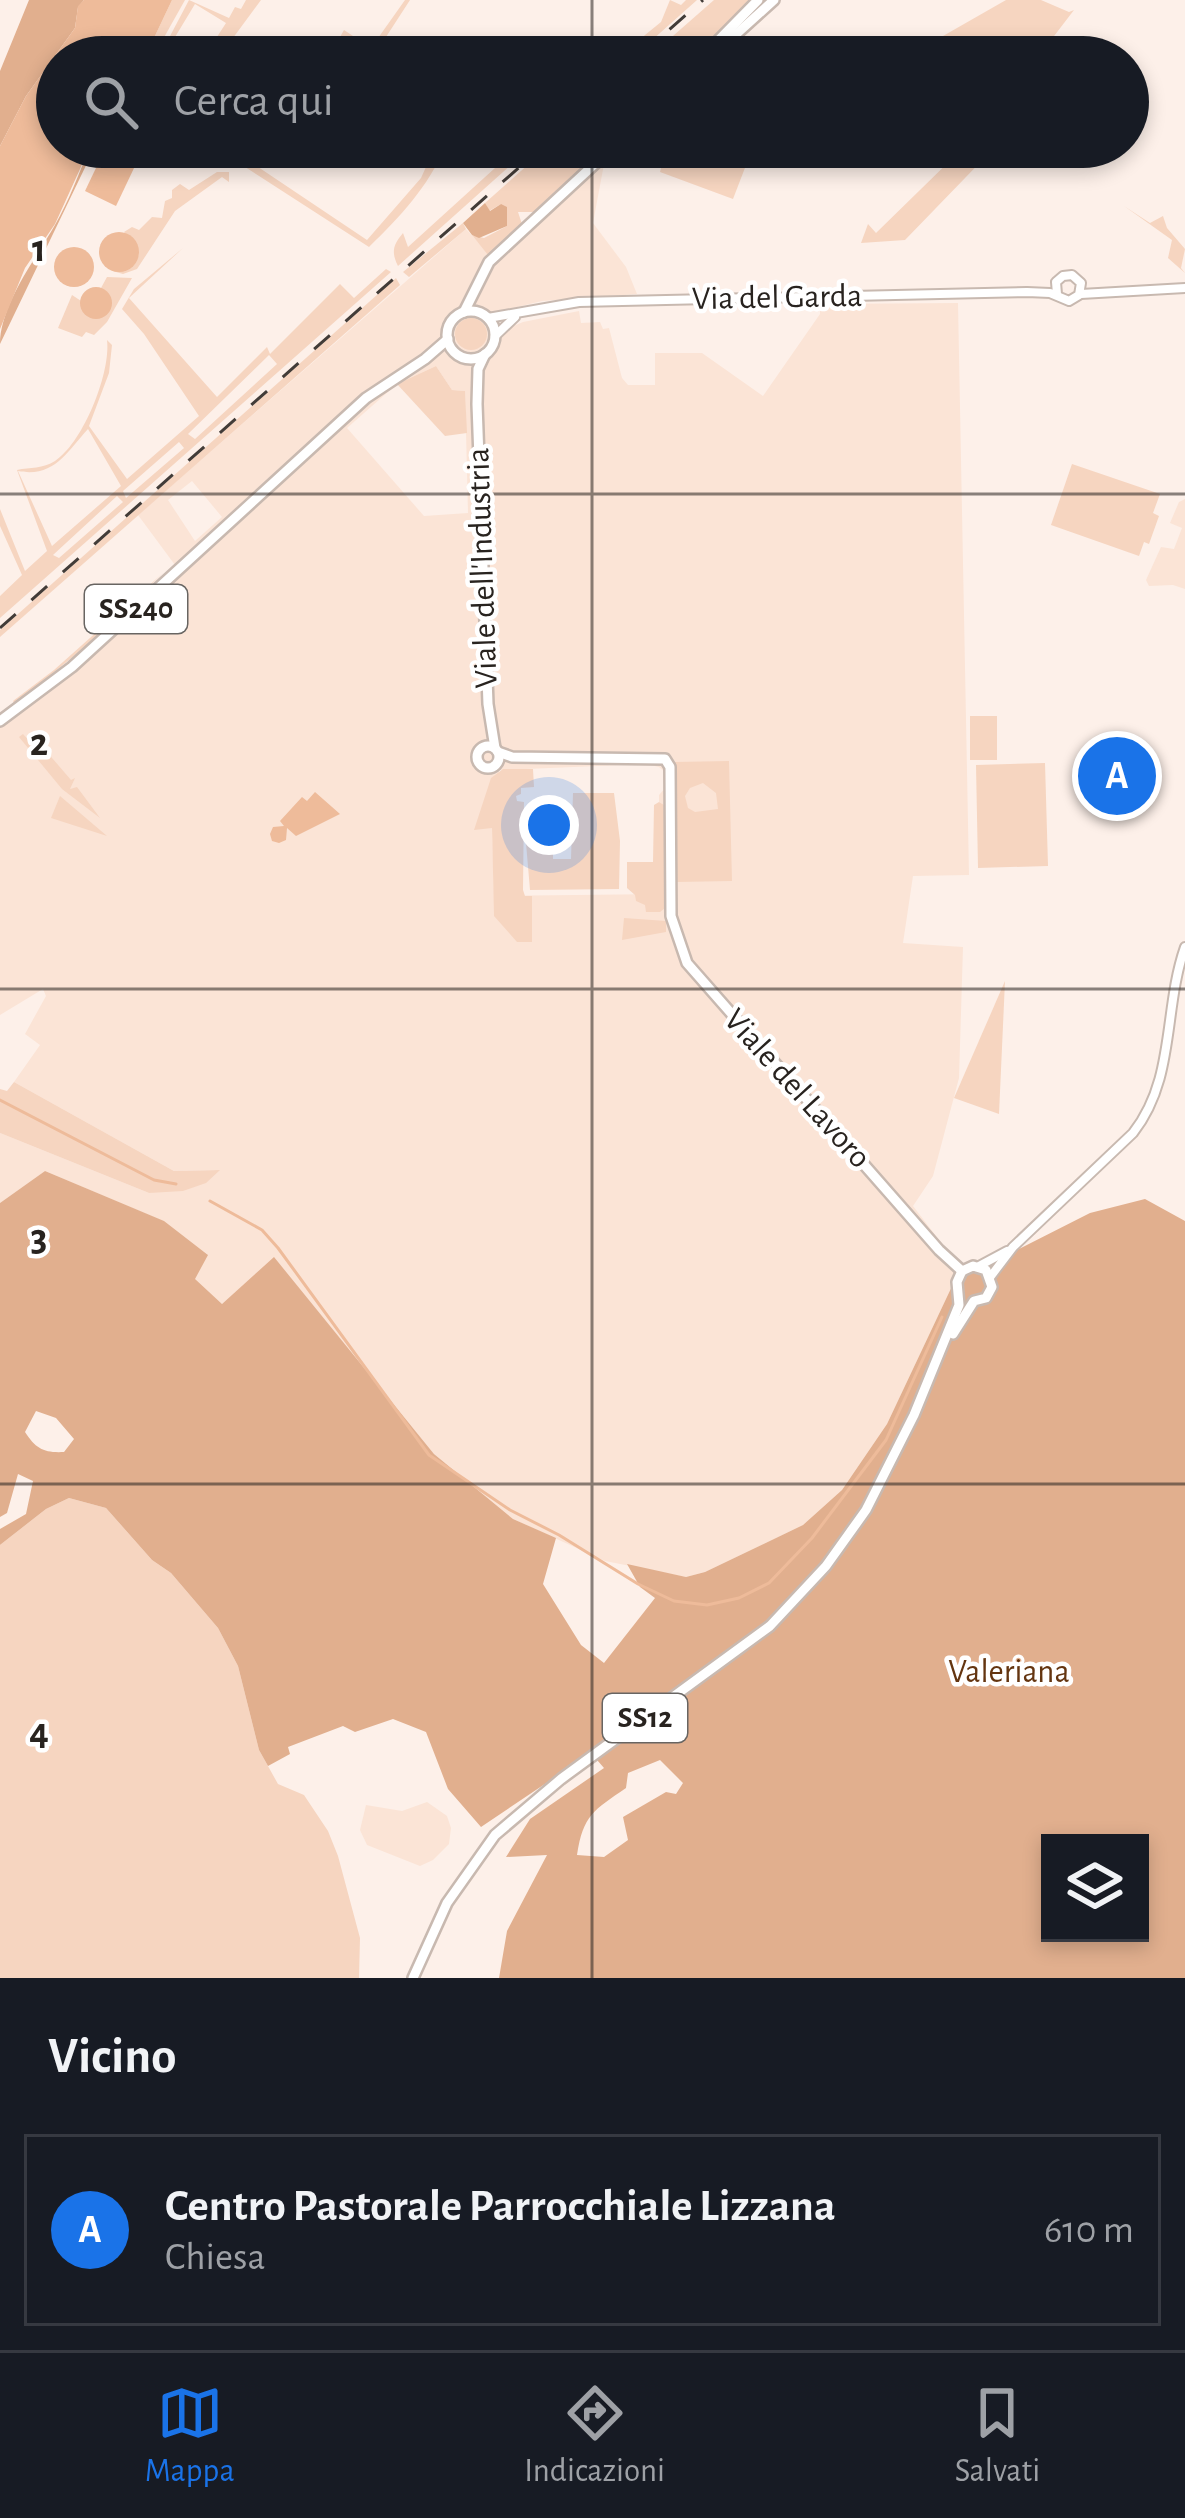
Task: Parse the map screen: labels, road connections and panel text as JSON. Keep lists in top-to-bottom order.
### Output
{
  "streets": {
    "main road": [
      "Via del Garda",
      "Viale dell'Industria",
      "SS240",
      "Viale del Lavoro",
      "SS12"
    ]
  },
  "crossings": [
    ["Via del Garda", "Viale dell'Industria"],
    ["Viale dell'Industria", "Viale del Lavoro"],
    ["Viale del Lavoro", "SS12"]
  ],
  "parks": ["Valeriana"],
  "page": {
    "search": "Cerca qui",
    "pins": "A",
    "heading": "Vicino",
    "list": [
      {
        "mark": "A",
        "name": "Centro Pastorale Parrocchiale Lizzana",
        "note": "Chiesa",
        "value": "610 m"
      }
    ],
    "nav": ["Mappa", "Indicazioni", "Salvati"]
  },
  "grid": {
    "rows": [
      "1",
      "2",
      "3",
      "4"
    ]
  }
}
